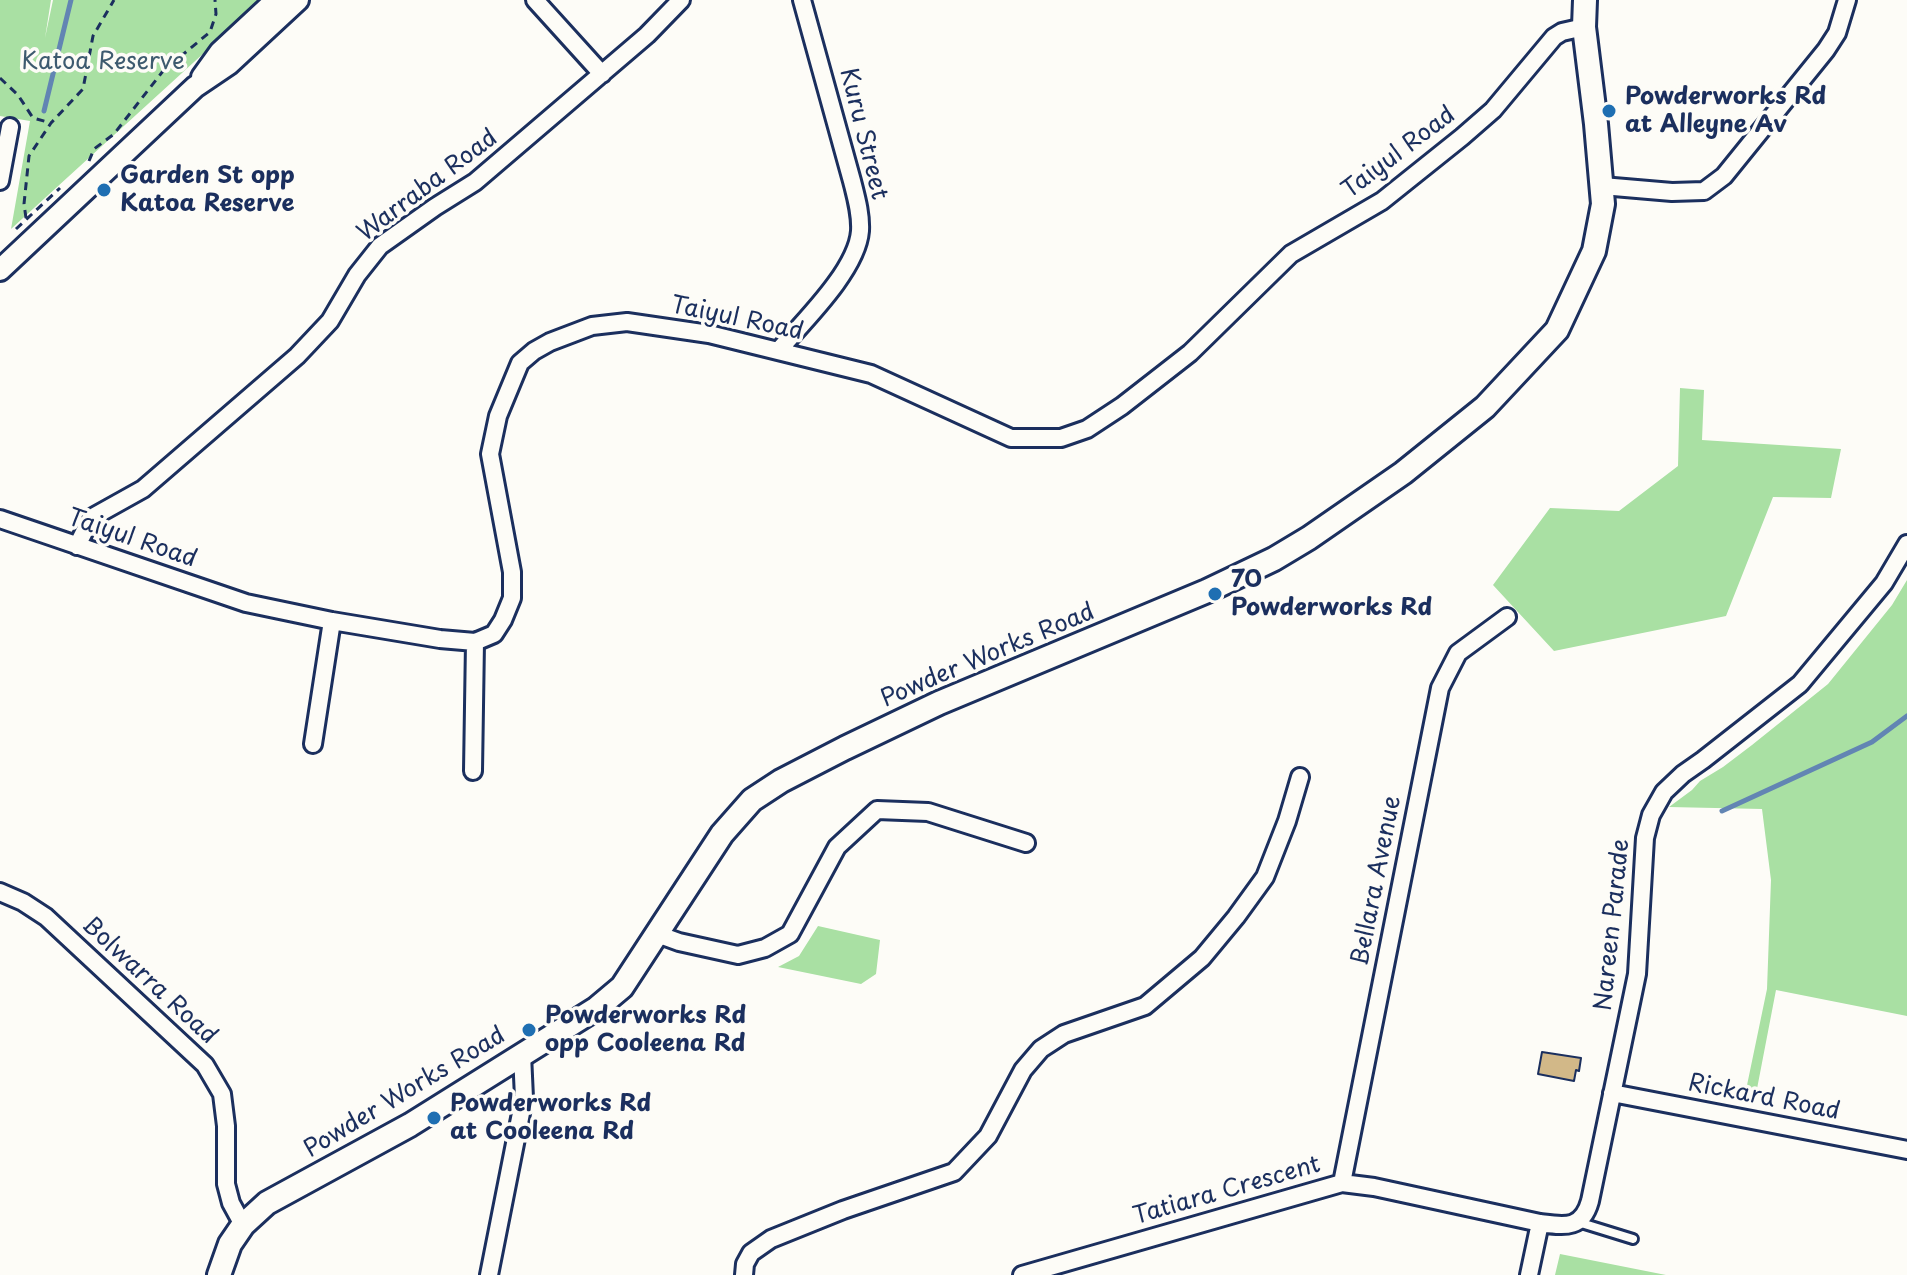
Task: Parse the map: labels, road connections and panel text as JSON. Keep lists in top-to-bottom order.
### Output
{
  "streets": {
    "main road": ["Powder Works Road"],
    "street": [
      "Kuru Street",
      "Taiyul Road",
      "Warraba Road",
      "Bellara Avenue",
      "Nareen Parade",
      "Bolwarra Road",
      "Rickard Road",
      "Tatiara Crescent"
    ]
  },
  "crossings": [
    ["Kuru Street", "Taiyul Road"],
    ["Taiyul Road", "Warraba Road"],
    ["Taiyul Road", "Powder Works Road"],
    ["Powder Works Road", "Bolwarra Road"],
    ["Bellara Avenue", "Tatiara Crescent"],
    ["Nareen Parade", "Rickard Road"]
  ],
  "parks": ["Katoa Reserve"],
  "places": [
    "Powderworks Rd at Alleyne Av",
    "Garden St opp Katoa Reserve",
    "70 Powderworks Rd",
    "Powderworks Rd opp Cooleena Rd",
    "Powderworks Rd at Cooleena Rd"
  ]
}
